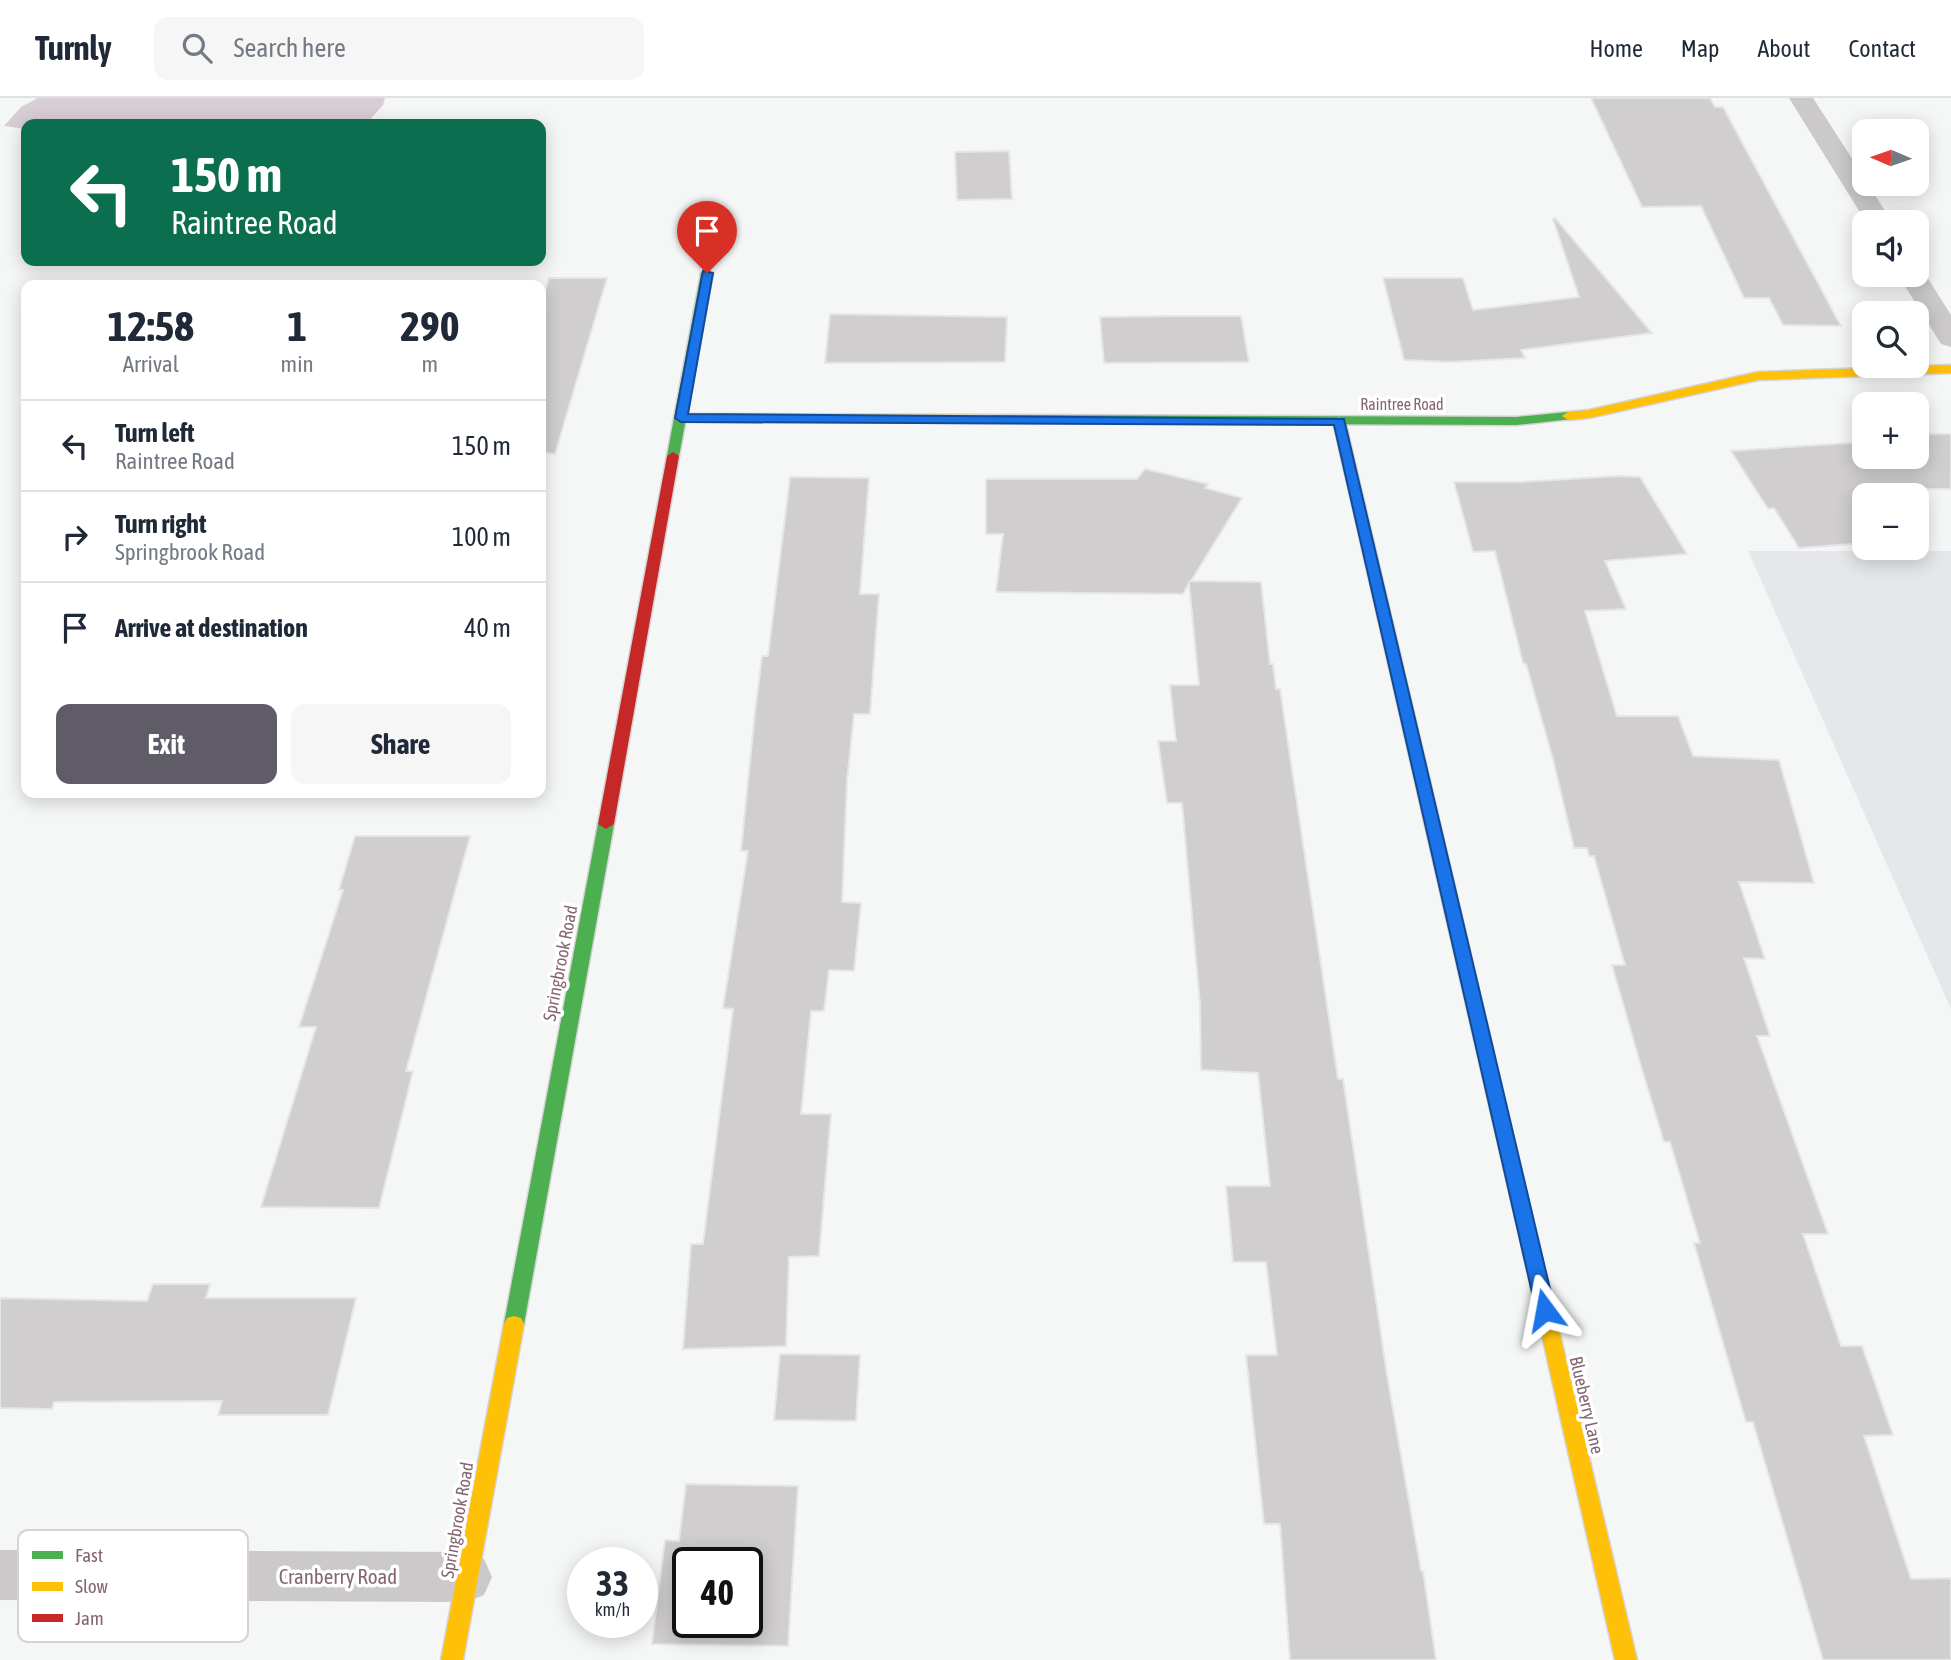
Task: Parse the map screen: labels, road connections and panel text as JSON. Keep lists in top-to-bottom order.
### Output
{
  "streets": {
    "street": [
      "Raintree Road",
      "Springbrook Road",
      "Blueberry Lane",
      "Cranberry Road"
    ]
  },
  "crossings": [
    ["Raintree Road", "Springbrook Road"],
    ["Raintree Road", "Blueberry Lane"],
    ["Springbrook Road", "Cranberry Road"]
  ],
  "legend": ["Fast", "Slow", "Jam"],
  "north": "left",
  "page": {
    "header": "Turnly",
    "search": "Search here",
    "nav": [
      "Home",
      "Map",
      "About",
      "Contact"
    ],
    "map_buttons": ["+", "−"],
    "turn": ["150 m", "Raintree Road"],
    "eta": [
      "12:58",
      "Arrival",
      "1",
      "min",
      "290",
      "m"
    ],
    "list": [
      {
        "name": "Turn left",
        "note": "Raintree Road",
        "value": "150 m"
      },
      {
        "name": "Turn right",
        "note": "Springbrook Road",
        "value": "100 m"
      },
      {
        "name": "Arrive at destination",
        "value": "40 m"
      }
    ],
    "buttons": ["Exit", "Share"],
    "speed": "33 km/h",
    "limit": "40"
  }
}
